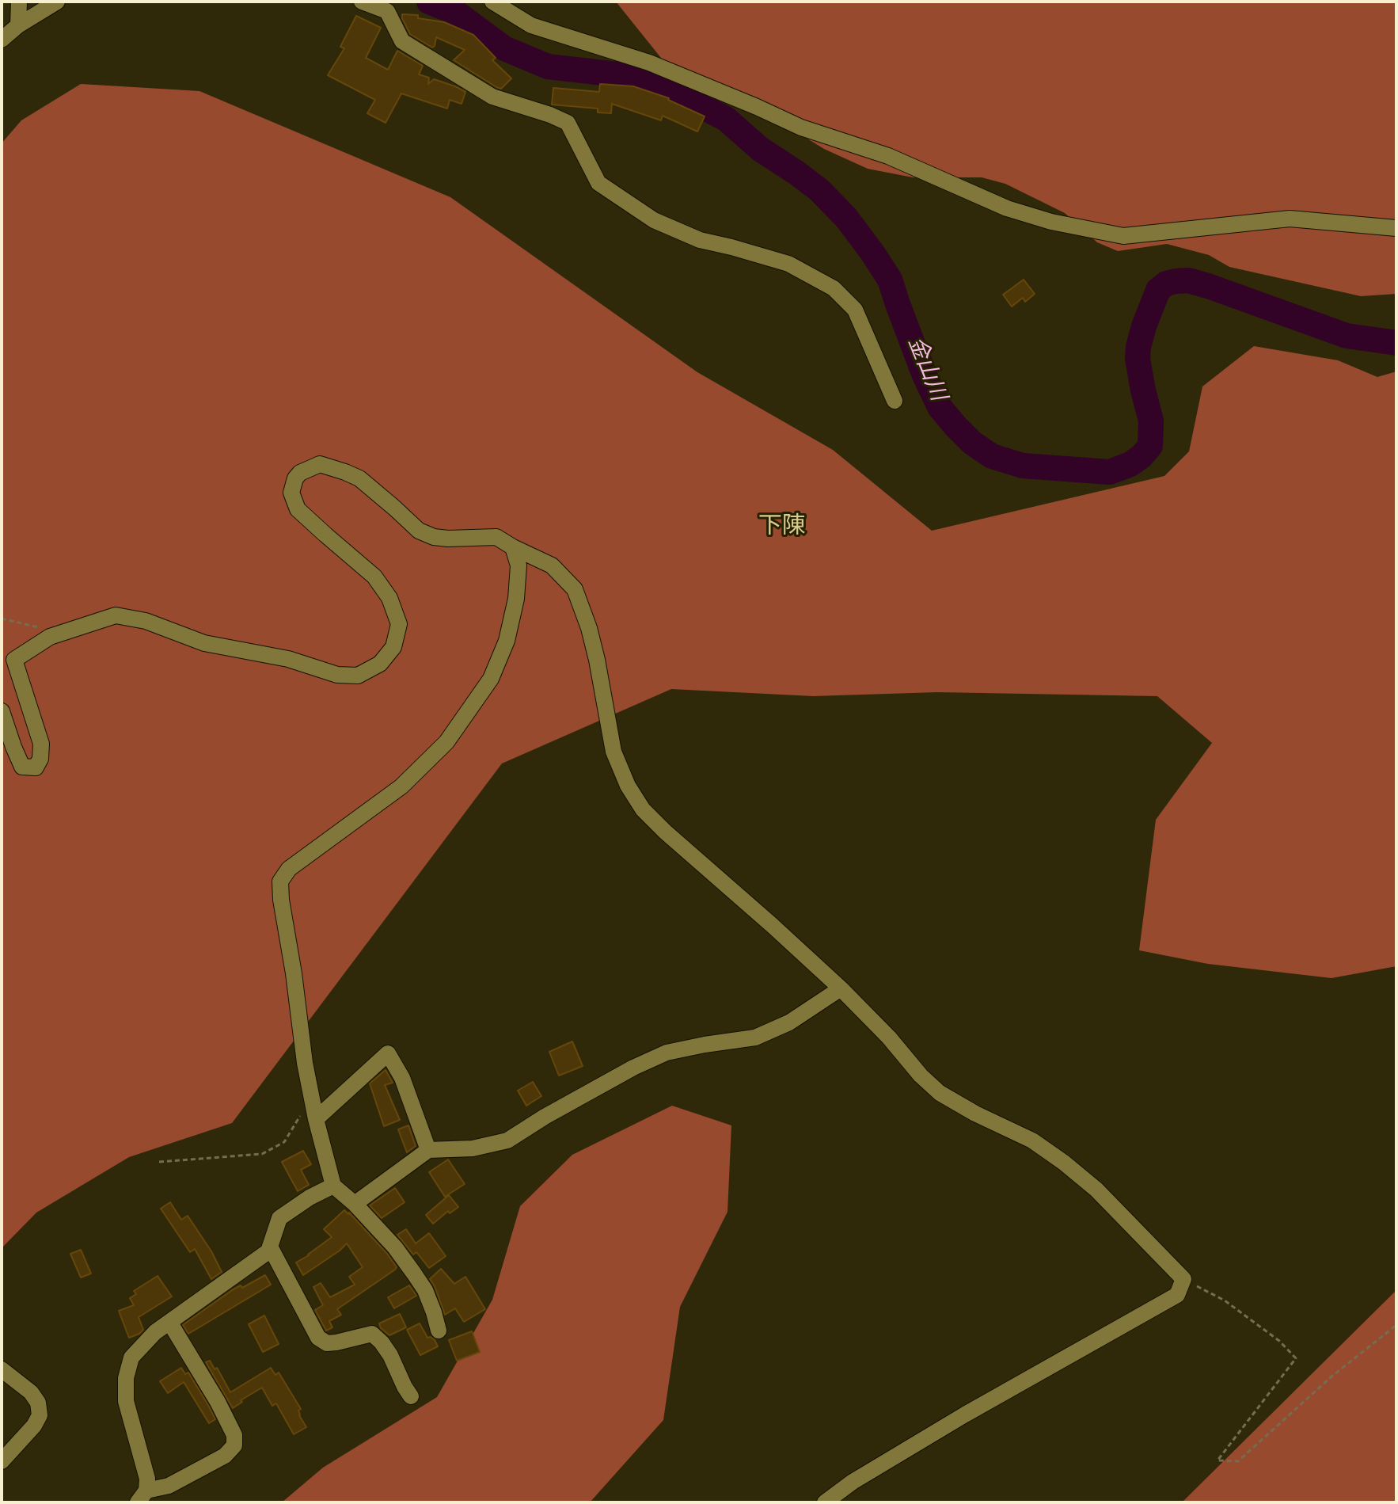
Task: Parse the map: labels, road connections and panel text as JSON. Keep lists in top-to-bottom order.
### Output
{
  "districts": ["下陳"],
  "water": ["金山川"]
}
